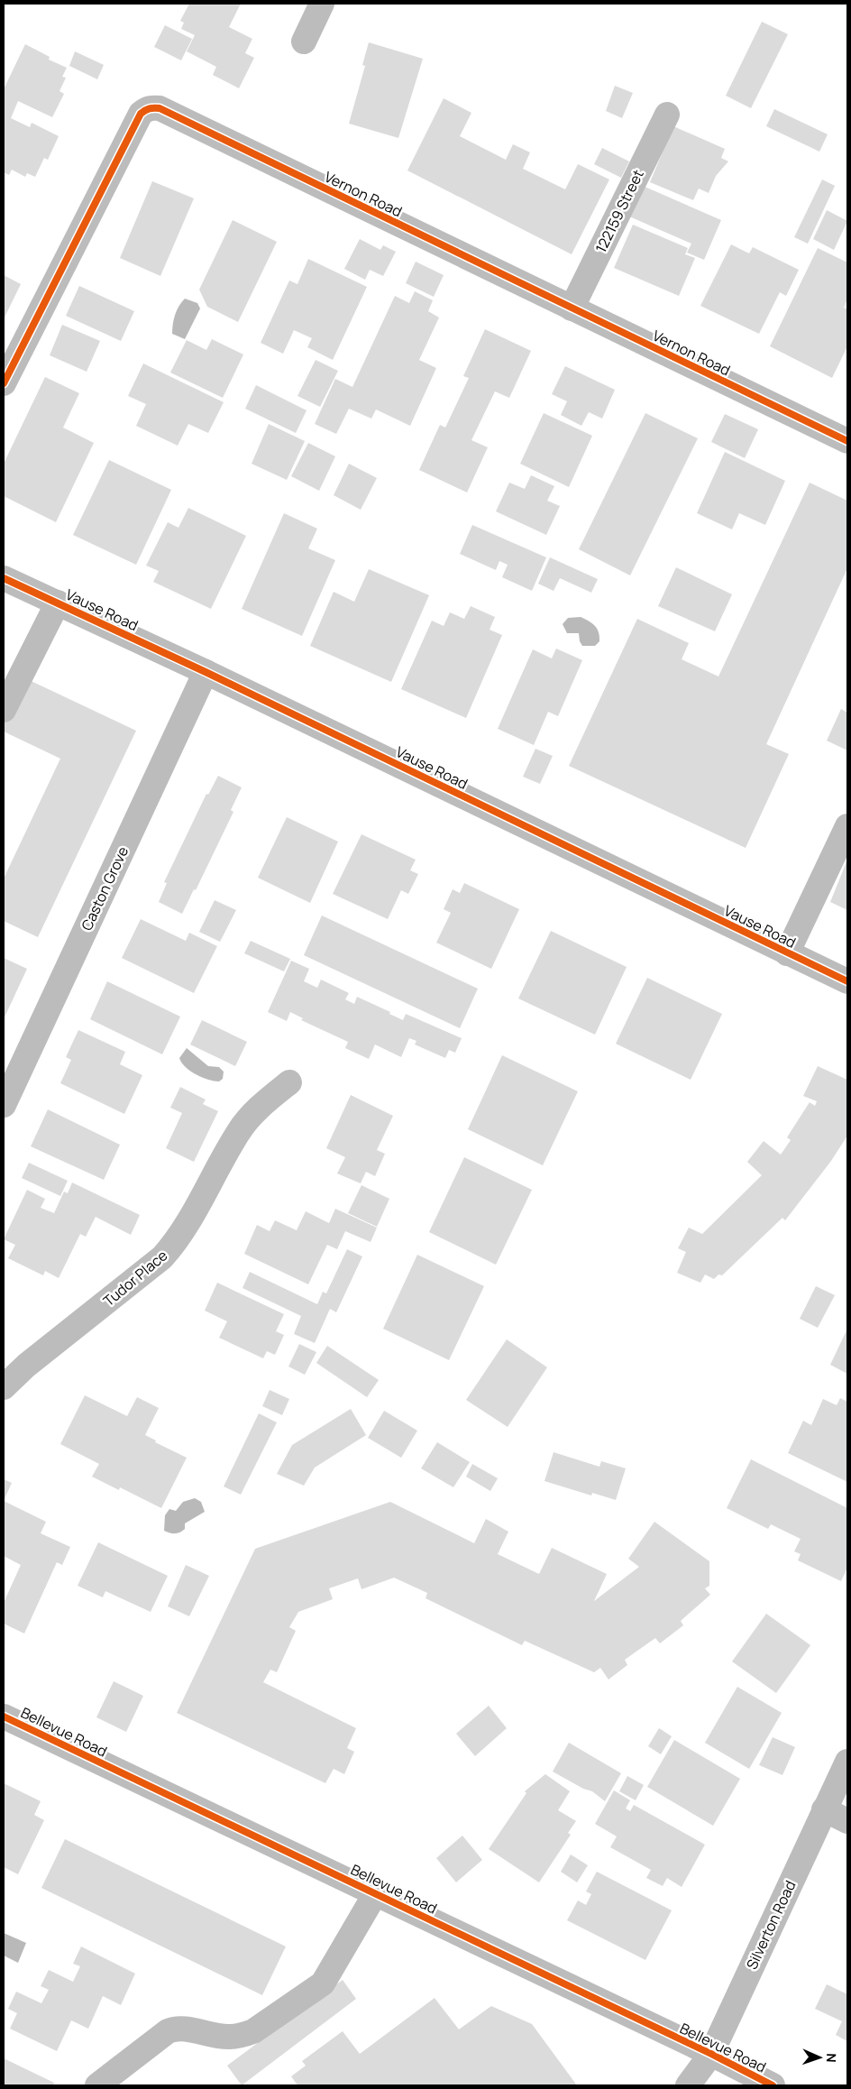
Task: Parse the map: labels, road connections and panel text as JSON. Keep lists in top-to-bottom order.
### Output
{
  "streets": {
    "street": [
      "Vernon Road",
      "122159 Street",
      "Vause Road",
      "Caston Grove",
      "Tudor Place",
      "Bellevue Road",
      "Silverton Road"
    ]
  },
  "crossings": [
    ["Vernon Road", "122159 Street"],
    ["Vause Road", "Caston Grove"],
    ["Bellevue Road", "Silverton Road"]
  ],
  "north": "right"
}
